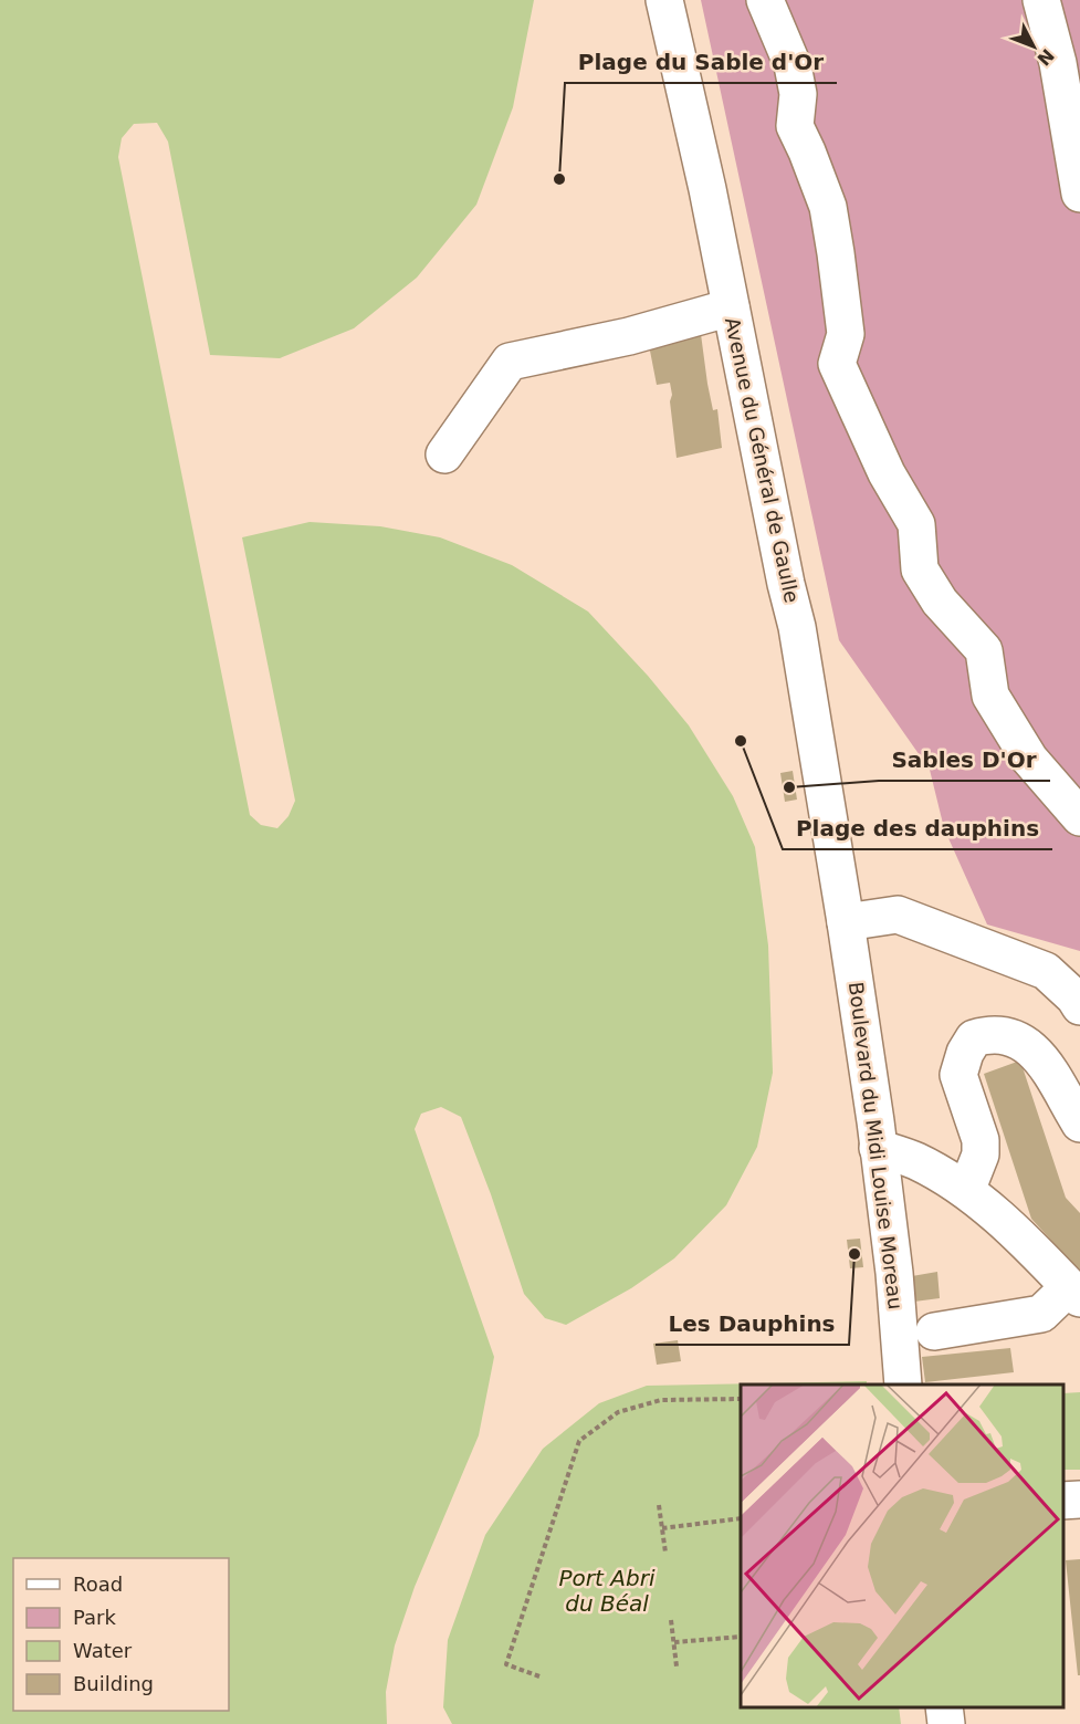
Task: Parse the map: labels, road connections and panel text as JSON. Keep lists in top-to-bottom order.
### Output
{
  "streets": {
    "main road": ["Avenue du Général de Gaulle", "Boulevard du Midi Louise Moreau"]
  },
  "crossings": [
    ["Avenue du Général de Gaulle", "Boulevard du Midi Louise Moreau"]
  ],
  "water": ["Port Abri du Béal"],
  "places": [
    "Plage du Sable d'Or",
    "Plage des dauphins",
    "Sables D'Or",
    "Les Dauphins"
  ],
  "legend": [
    "Road",
    "Park",
    "Water",
    "Building"
  ],
  "north": "bottom right"
}
